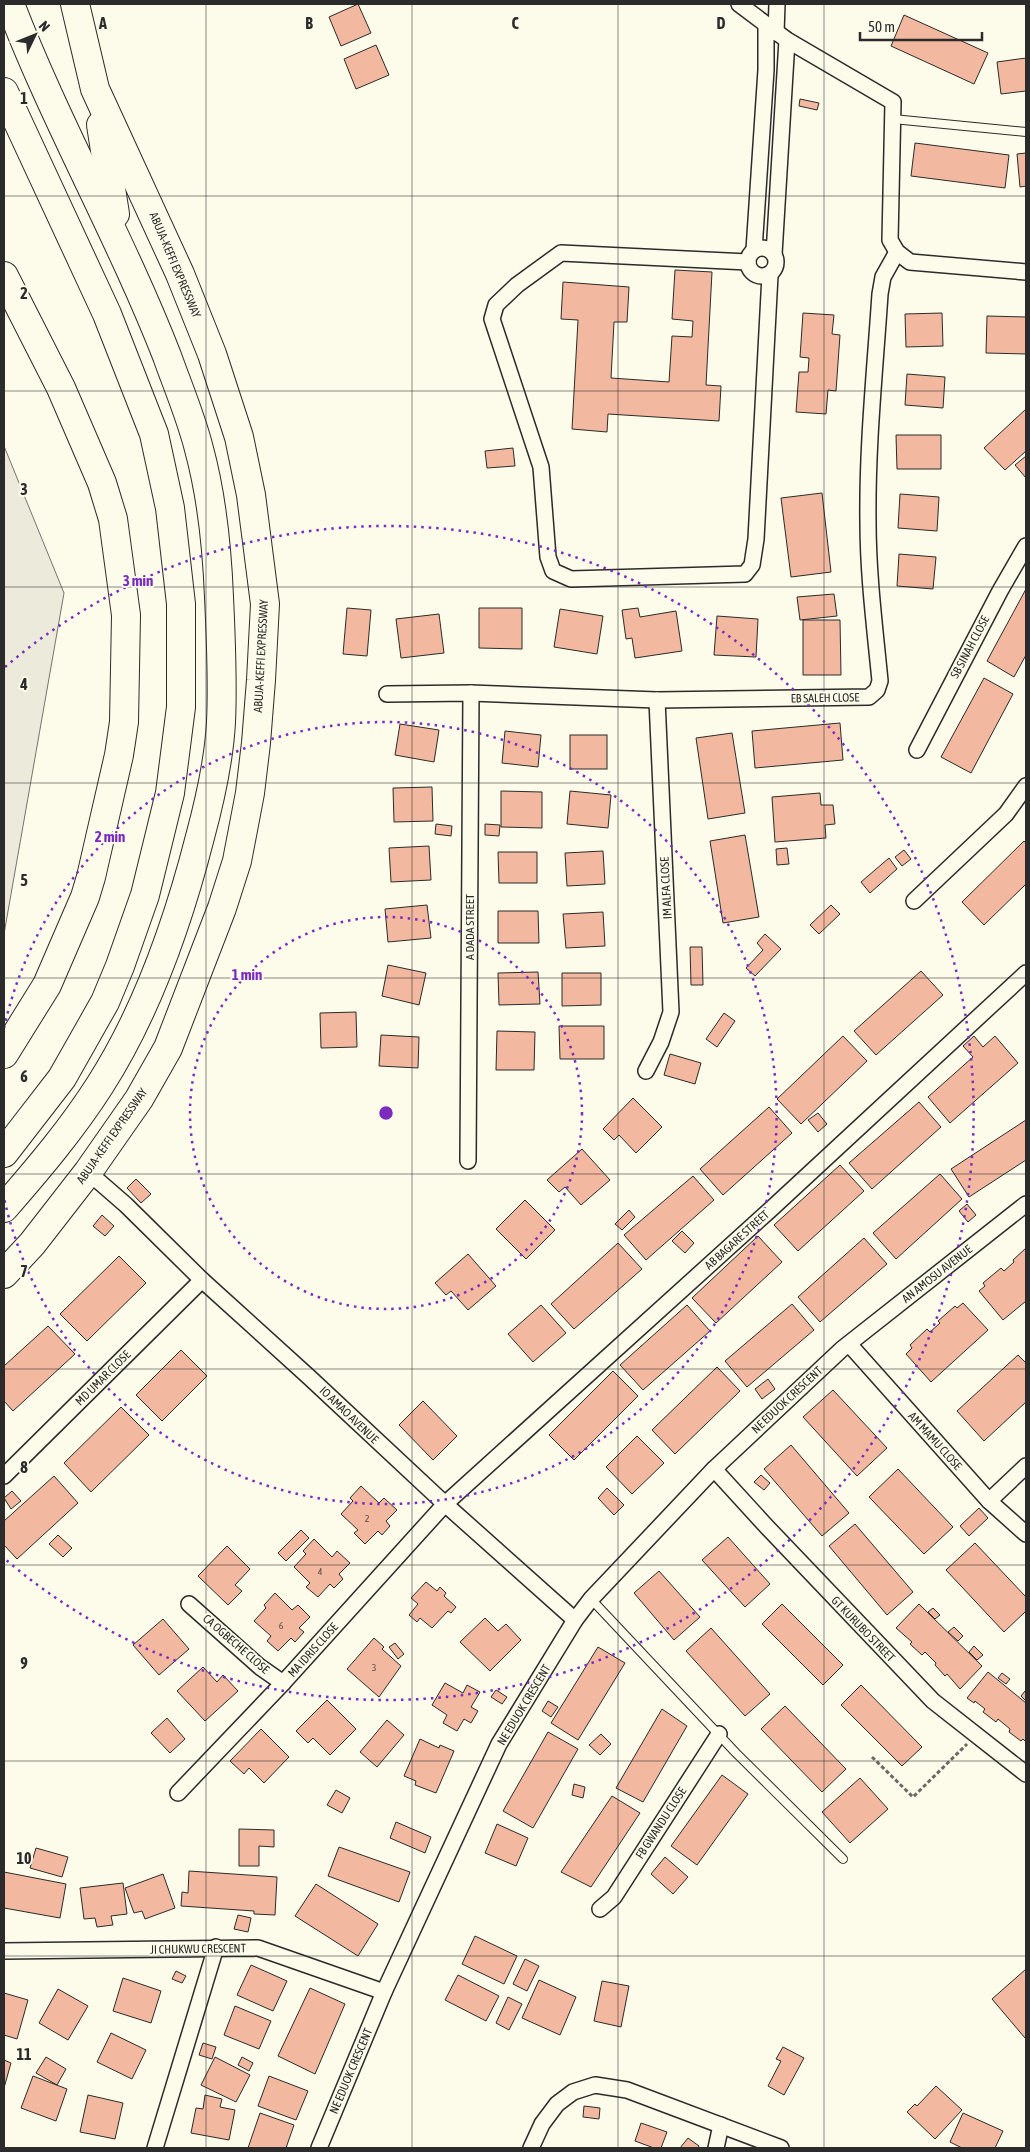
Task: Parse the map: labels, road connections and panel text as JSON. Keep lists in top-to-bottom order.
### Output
{
  "streets": {
    "highway": ["ABUJA-KEFFI EXPRESSWAY"],
    "street": [
      "SB SINAH CLOSE",
      "EB SALEH CLOSE",
      "IM ALFA CLOSE",
      "A DADA STREET",
      "AB BAGARE STREET",
      "AN AMOSU AVENUE",
      "MD UMAR CLOSE",
      "NE EDUOK CRESCENT",
      "IO AMAO AVENUE",
      "AM MAMU CLOSE",
      "GT KURUBO STREET",
      "CA OGBECHE CLOSE",
      "MA IDRIS CLOSE",
      "FB GWANDU CLOSE",
      "JI CHUKWU CRESCENT"
    ]
  },
  "crossings": [
    ["ABUJA-KEFFI EXPRESSWAY", "IO AMAO AVENUE"],
    ["EB SALEH CLOSE", "IM ALFA CLOSE"],
    ["EB SALEH CLOSE", "A DADA STREET"],
    ["AB BAGARE STREET", "IO AMAO AVENUE"],
    ["AB BAGARE STREET", "MA IDRIS CLOSE"],
    ["AN AMOSU AVENUE", "NE EDUOK CRESCENT"],
    ["AN AMOSU AVENUE", "AM MAMU CLOSE"],
    ["MD UMAR CLOSE", "IO AMAO AVENUE"],
    ["NE EDUOK CRESCENT", "IO AMAO AVENUE"],
    ["NE EDUOK CRESCENT", "AM MAMU CLOSE"],
    ["NE EDUOK CRESCENT", "GT KURUBO STREET"],
    ["NE EDUOK CRESCENT", "JI CHUKWU CRESCENT"],
    ["IO AMAO AVENUE", "MA IDRIS CLOSE"],
    ["CA OGBECHE CLOSE", "MA IDRIS CLOSE"]
  ],
  "house_numbers": [
    "2",
    "4",
    "6",
    "3"
  ],
  "scale_bar": "50 m",
  "north": "top right",
  "grid": {
    "columns": [
      "A",
      "B",
      "C",
      "D"
    ],
    "rows": [
      "1",
      "2",
      "3",
      "4",
      "5",
      "6",
      "7",
      "8",
      "9",
      "10",
      "11"
    ]
  },
  "rings": ["3 min", "2 min", "1 min"]
}
